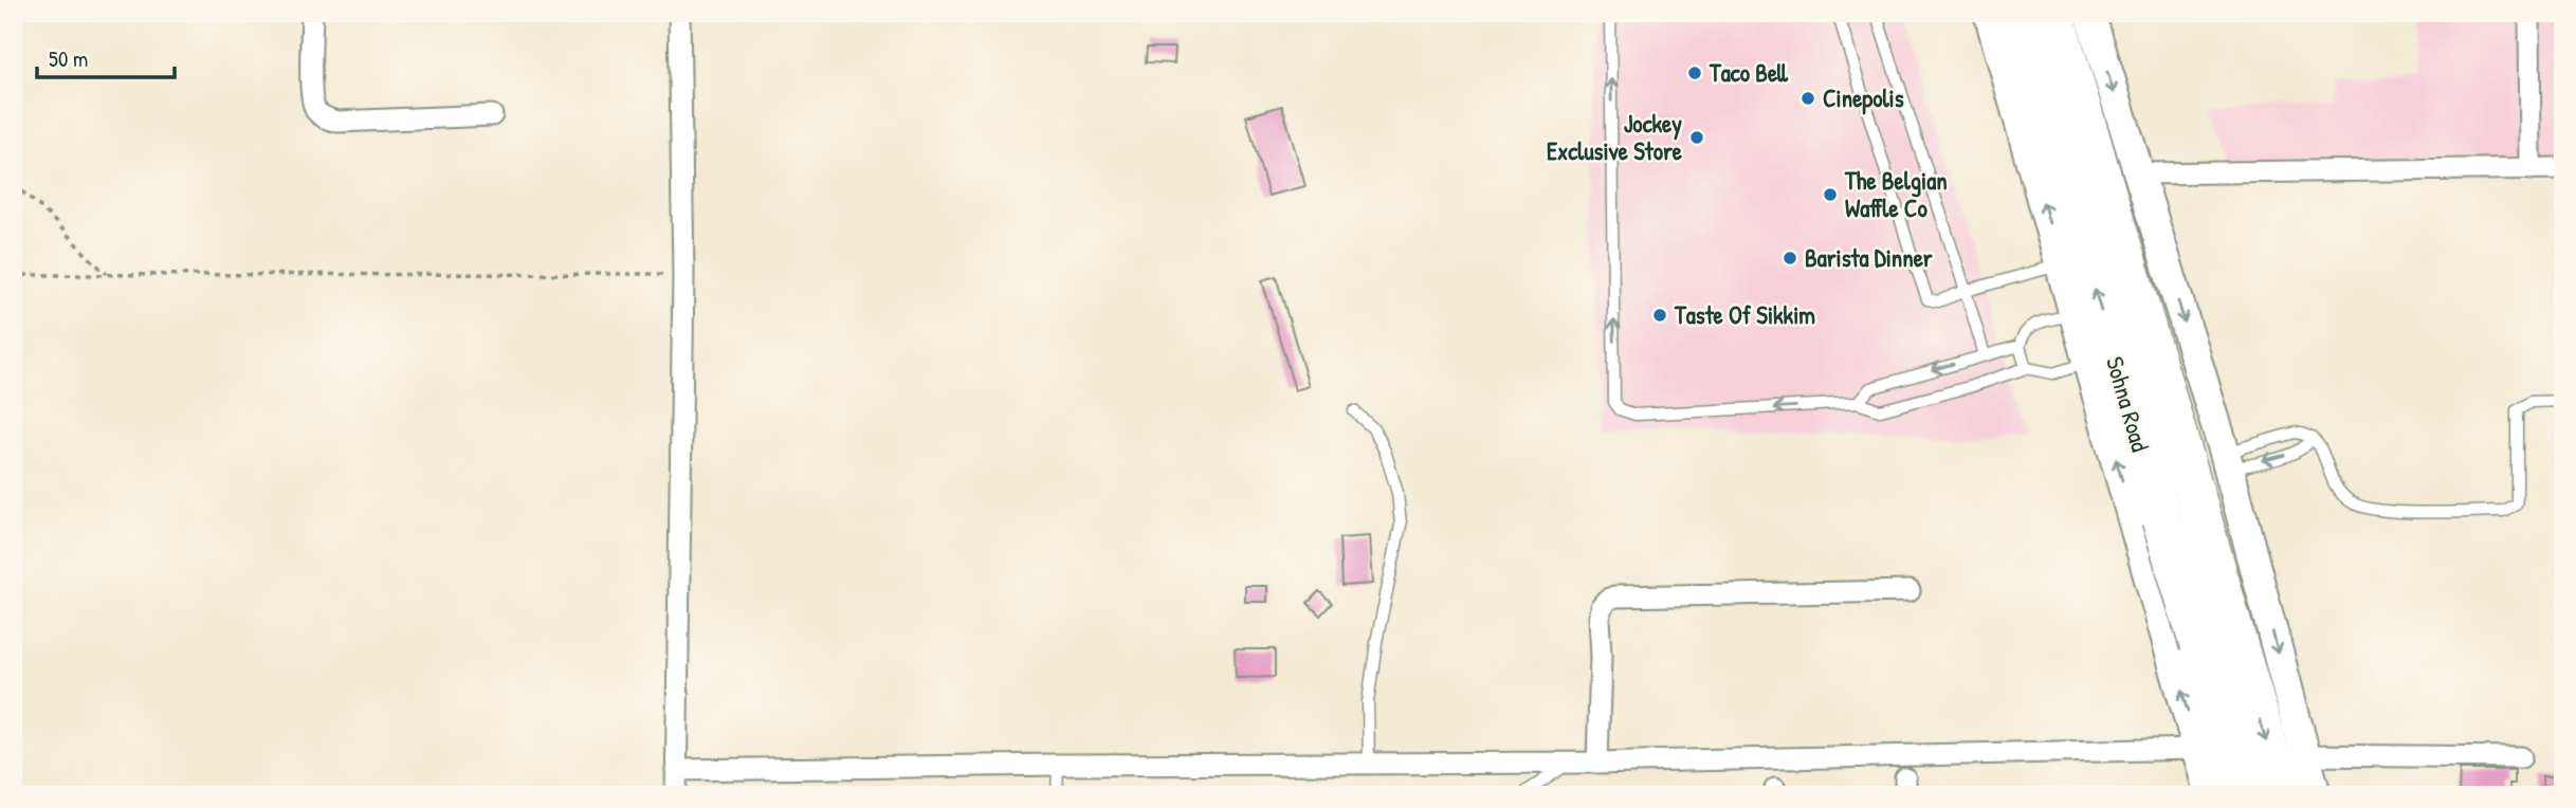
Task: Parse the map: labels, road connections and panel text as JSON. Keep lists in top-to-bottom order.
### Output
{
  "streets": {
    "highway": ["Sohna Road"]
  },
  "places": [
    "Taco Bell",
    "Cinepolis",
    "Jockey Exclusive Store",
    "The Belgian Waffle Co",
    "Barista Dinner",
    "Taste Of Sikkim"
  ],
  "scale_bar": "50 m"
}
